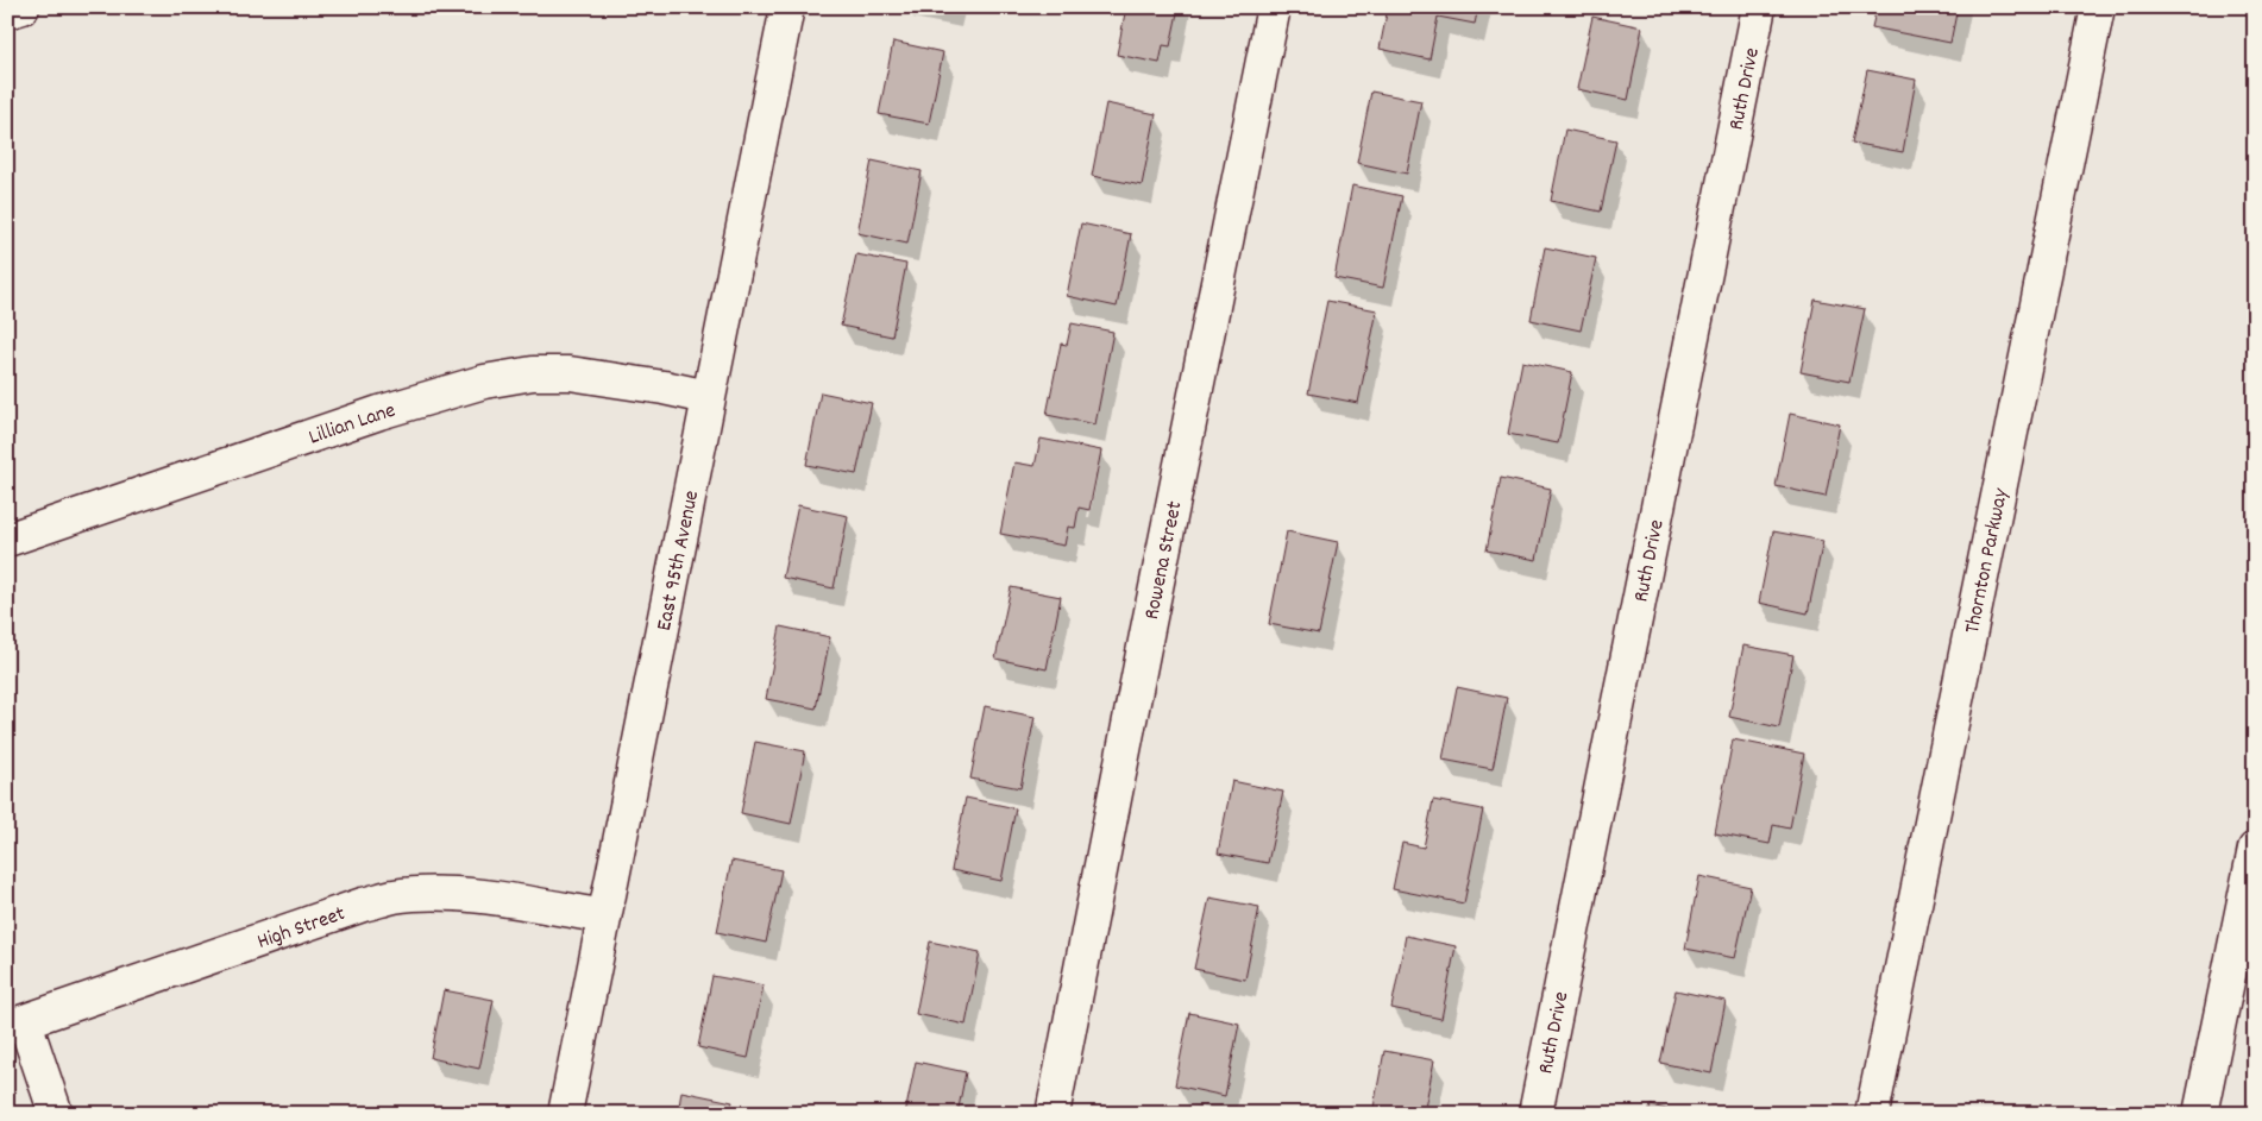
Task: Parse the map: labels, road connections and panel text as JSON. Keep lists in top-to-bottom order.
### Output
{
  "streets": {
    "street": [
      "Ruth Drive",
      "Lillian Lane",
      "East 95th Avenue",
      "Rowena Street",
      "Thornton Parkway",
      "High Street"
    ]
  },
  "crossings": [
    ["Lillian Lane", "East 95th Avenue"],
    ["East 95th Avenue", "High Street"]
  ]
}
